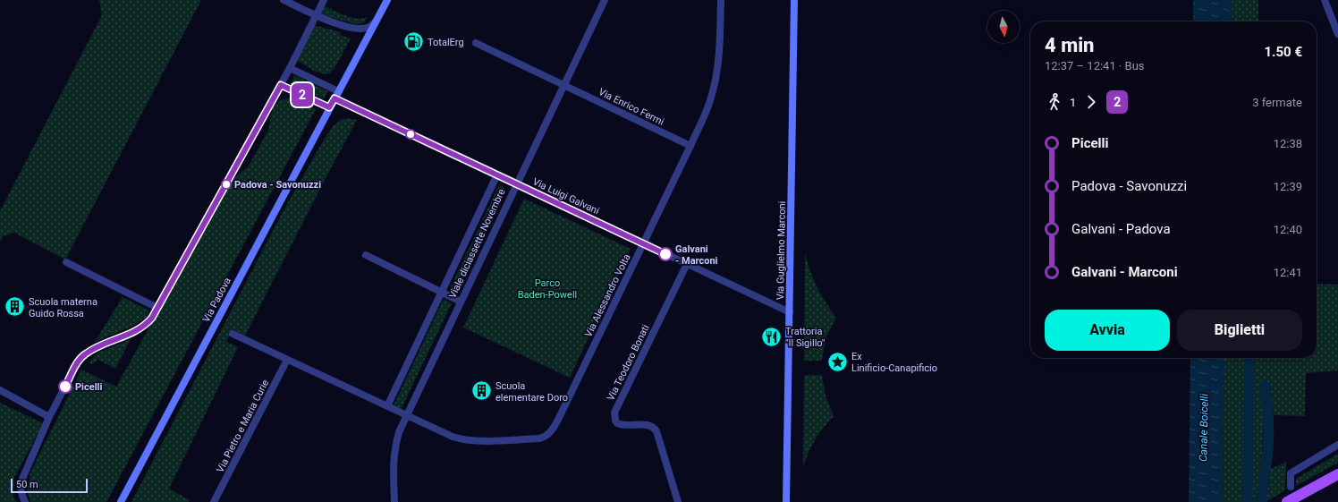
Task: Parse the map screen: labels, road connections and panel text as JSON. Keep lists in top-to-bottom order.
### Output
{
  "streets": {
    "main road": ["Via Guglielmo Marconi", "Via Padova"],
    "street": [
      "Via Enrico Fermi",
      "Via Luigi Galvani",
      "Viale diciassette Novembre",
      "Via Alessandro Volta",
      "Via Teodoro Bonati",
      "Via Pietro e Maria Curie"
    ]
  },
  "crossings": [
    ["Via Enrico Fermi", "Viale diciassette Novembre"],
    ["Via Enrico Fermi", "Via Alessandro Volta"],
    ["Via Luigi Galvani", "Viale diciassette Novembre"],
    ["Via Luigi Galvani", "Via Guglielmo Marconi"],
    ["Via Luigi Galvani", "Via Alessandro Volta"],
    ["Via Luigi Galvani", "Via Padova"],
    ["Via Luigi Galvani", "Via Teodoro Bonati"],
    ["Viale diciassette Novembre", "Via Alessandro Volta"]
  ],
  "water": ["Canale Boicelli"],
  "parks": ["Parco Baden-Powell"],
  "places": {
    "fuel station": ["TotalErg"],
    "other": ["Padova - Savonuzzi", "Galvani - Marconi", "Picelli"],
    "building": ["Scuola materna Guido Rossa", "Scuola elementare Doro"],
    "restaurant": ["Trattoria \"Il Sigillo\""],
    "place": ["Ex Linificio-Canapificio"]
  },
  "lines": ["bus line 2"],
  "scale_bar": "50 m",
  "north": "bottom",
  "page": {
    "on_map": "2",
    "heading": ["4 min", "12:37 – 12:41 · Bus", "1.50 €"],
    "legs": ["1", "2", "3 fermate"],
    "list": [
      {
        "name": "Picelli",
        "value": "12:38"
      },
      {
        "name": "Padova - Savonuzzi",
        "value": "12:39"
      },
      {
        "name": "Galvani - Padova",
        "value": "12:40"
      },
      {
        "name": "Galvani - Marconi",
        "value": "12:41"
      }
    ],
    "buttons": ["Avvia", "Biglietti"],
    "scale": "50 m"
  }
}
